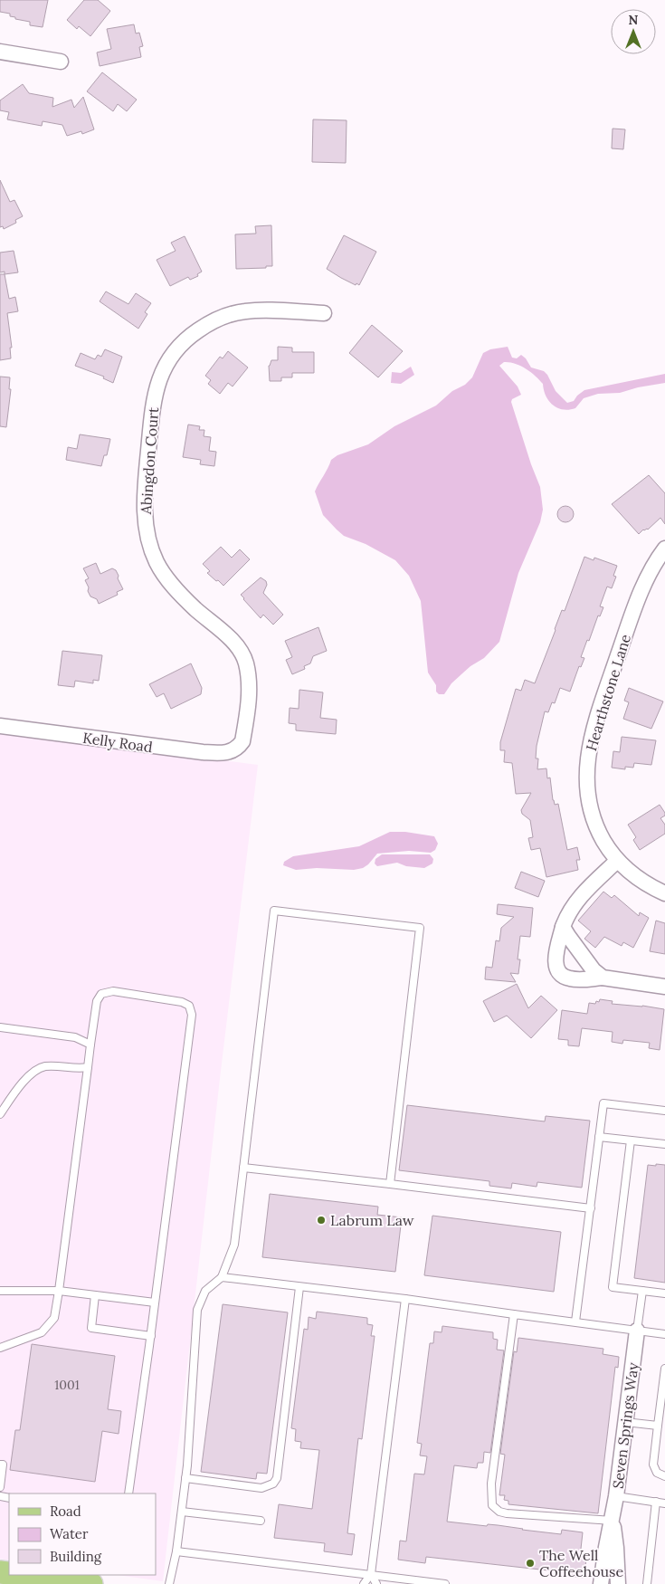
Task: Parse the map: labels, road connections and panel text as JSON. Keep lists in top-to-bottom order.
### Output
{
  "streets": {
    "street": [
      "Abingdon Court",
      "Hearthstone Lane",
      "Kelly Road",
      "Seven Springs Way"
    ]
  },
  "crossings": [
    ["Abingdon Court", "Kelly Road"]
  ],
  "places": ["Labrum Law", "The Well Coffeehouse"],
  "house_numbers": ["1001"],
  "legend": ["Road", "Water", "Building"],
  "north": "top"
}
